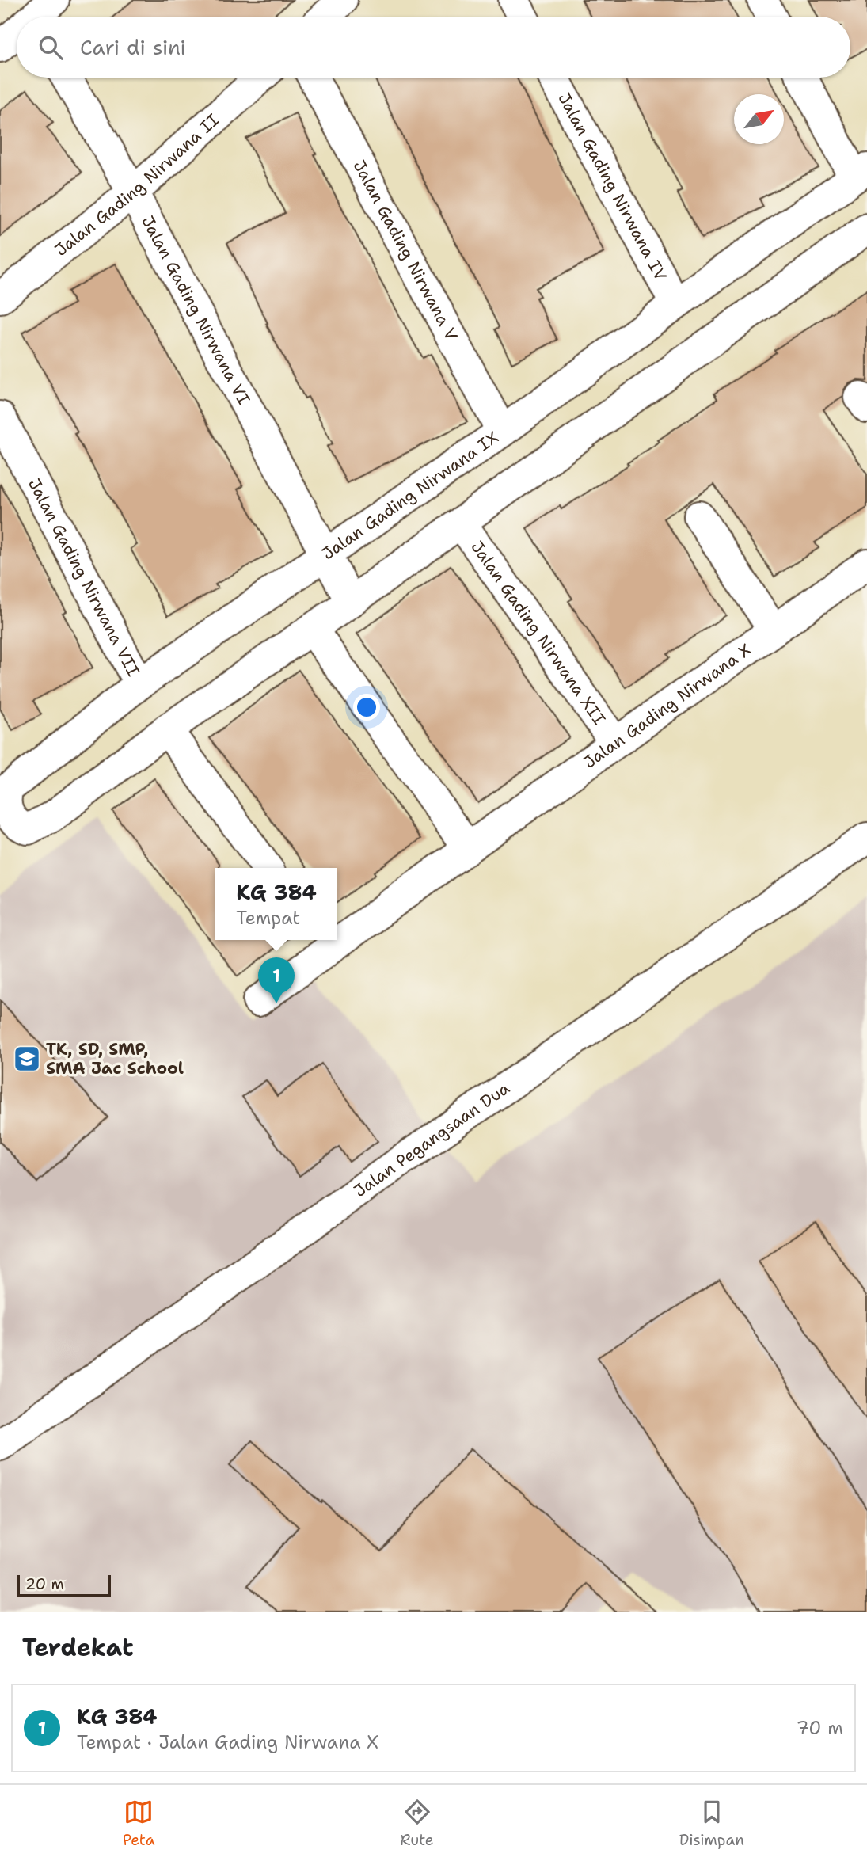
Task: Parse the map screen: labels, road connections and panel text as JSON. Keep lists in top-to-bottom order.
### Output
{
  "streets": {
    "street": [
      "Jalan Gading Nirwana II",
      "Jalan Gading Nirwana IV",
      "Jalan Gading Nirwana V",
      "Jalan Gading Nirwana VI",
      "Jalan Gading Nirwana IX",
      "Jalan Gading Nirwana VII",
      "Jalan Gading Nirwana XII",
      "Jalan Gading Nirwana X",
      "Jalan Pegangsaan Dua"
    ]
  },
  "crossings": [
    ["Jalan Gading Nirwana II", "Jalan Gading Nirwana VI"],
    ["Jalan Gading Nirwana IV", "Jalan Gading Nirwana IX"],
    ["Jalan Gading Nirwana V", "Jalan Gading Nirwana IX"],
    ["Jalan Gading Nirwana VI", "Jalan Gading Nirwana IX"],
    ["Jalan Gading Nirwana VI", "Jalan Gading Nirwana VII"],
    ["Jalan Gading Nirwana IX", "Jalan Gading Nirwana VII"],
    ["Jalan Gading Nirwana XII", "Jalan Gading Nirwana X"]
  ],
  "places": {
    "school or university": ["TK, SD, SMP, SMA Jac School"]
  },
  "scale_bar": "20 m",
  "north": "top right",
  "page": {
    "search": "Cari di sini",
    "popup": ["KG 384", "Tempat"],
    "pins": "1",
    "scale": "20 m",
    "heading": "Terdekat",
    "list": [
      {
        "mark": "1",
        "name": "KG 384",
        "note": "Tempat · Jalan Gading Nirwana X",
        "value": "70 m"
      }
    ],
    "nav": ["Peta", "Rute", "Disimpan"]
  }
}
